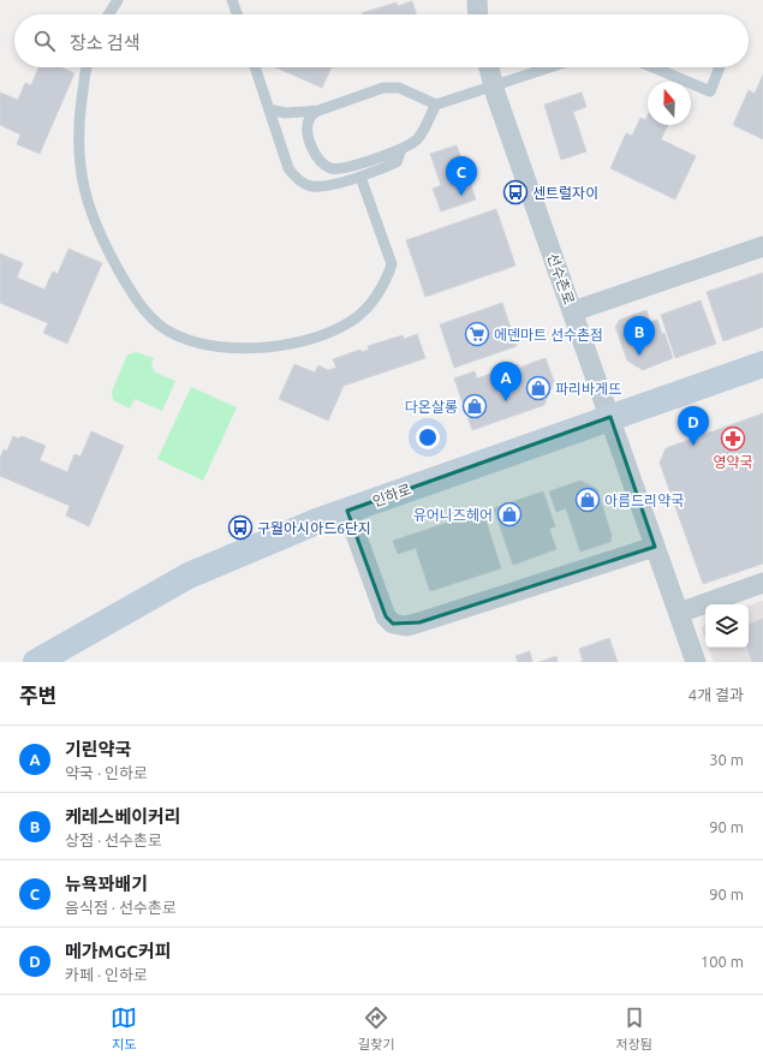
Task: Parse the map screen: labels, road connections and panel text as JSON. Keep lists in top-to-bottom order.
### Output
{
  "streets": {
    "main road": ["인하로"],
    "street": ["선수촌로"]
  },
  "crossings": [
    ["선수촌로", "인하로"]
  ],
  "places": {
    "bus stop": ["센트럴자이", "구월아시아드6단지"],
    "supermarket": ["에덴마트 선수촌점"],
    "shop": [
      "파리바게뜨",
      "다온살롱",
      "아름드리약국",
      "유어니즈헤어"
    ],
    "pharmacy": ["영약국"]
  },
  "north": "top",
  "page": {
    "search": "장소 검색",
    "pins": [
      "C",
      "B",
      "A",
      "D"
    ],
    "heading": ["주변", "4개 결과"],
    "list": [
      {
        "mark": "A",
        "name": "기린약국",
        "note": "약국 · 인하로",
        "value": "30 m"
      },
      {
        "mark": "B",
        "name": "케레스베이커리",
        "note": "상점 · 선수촌로",
        "value": "90 m"
      },
      {
        "mark": "C",
        "name": "뉴욕꽈배기",
        "note": "음식점 · 선수촌로",
        "value": "90 m"
      },
      {
        "mark": "D",
        "name": "메가MGC커피",
        "note": "카페 · 인하로",
        "value": "100 m"
      }
    ],
    "nav": ["지도", "길찾기", "저장됨"]
  }
}
